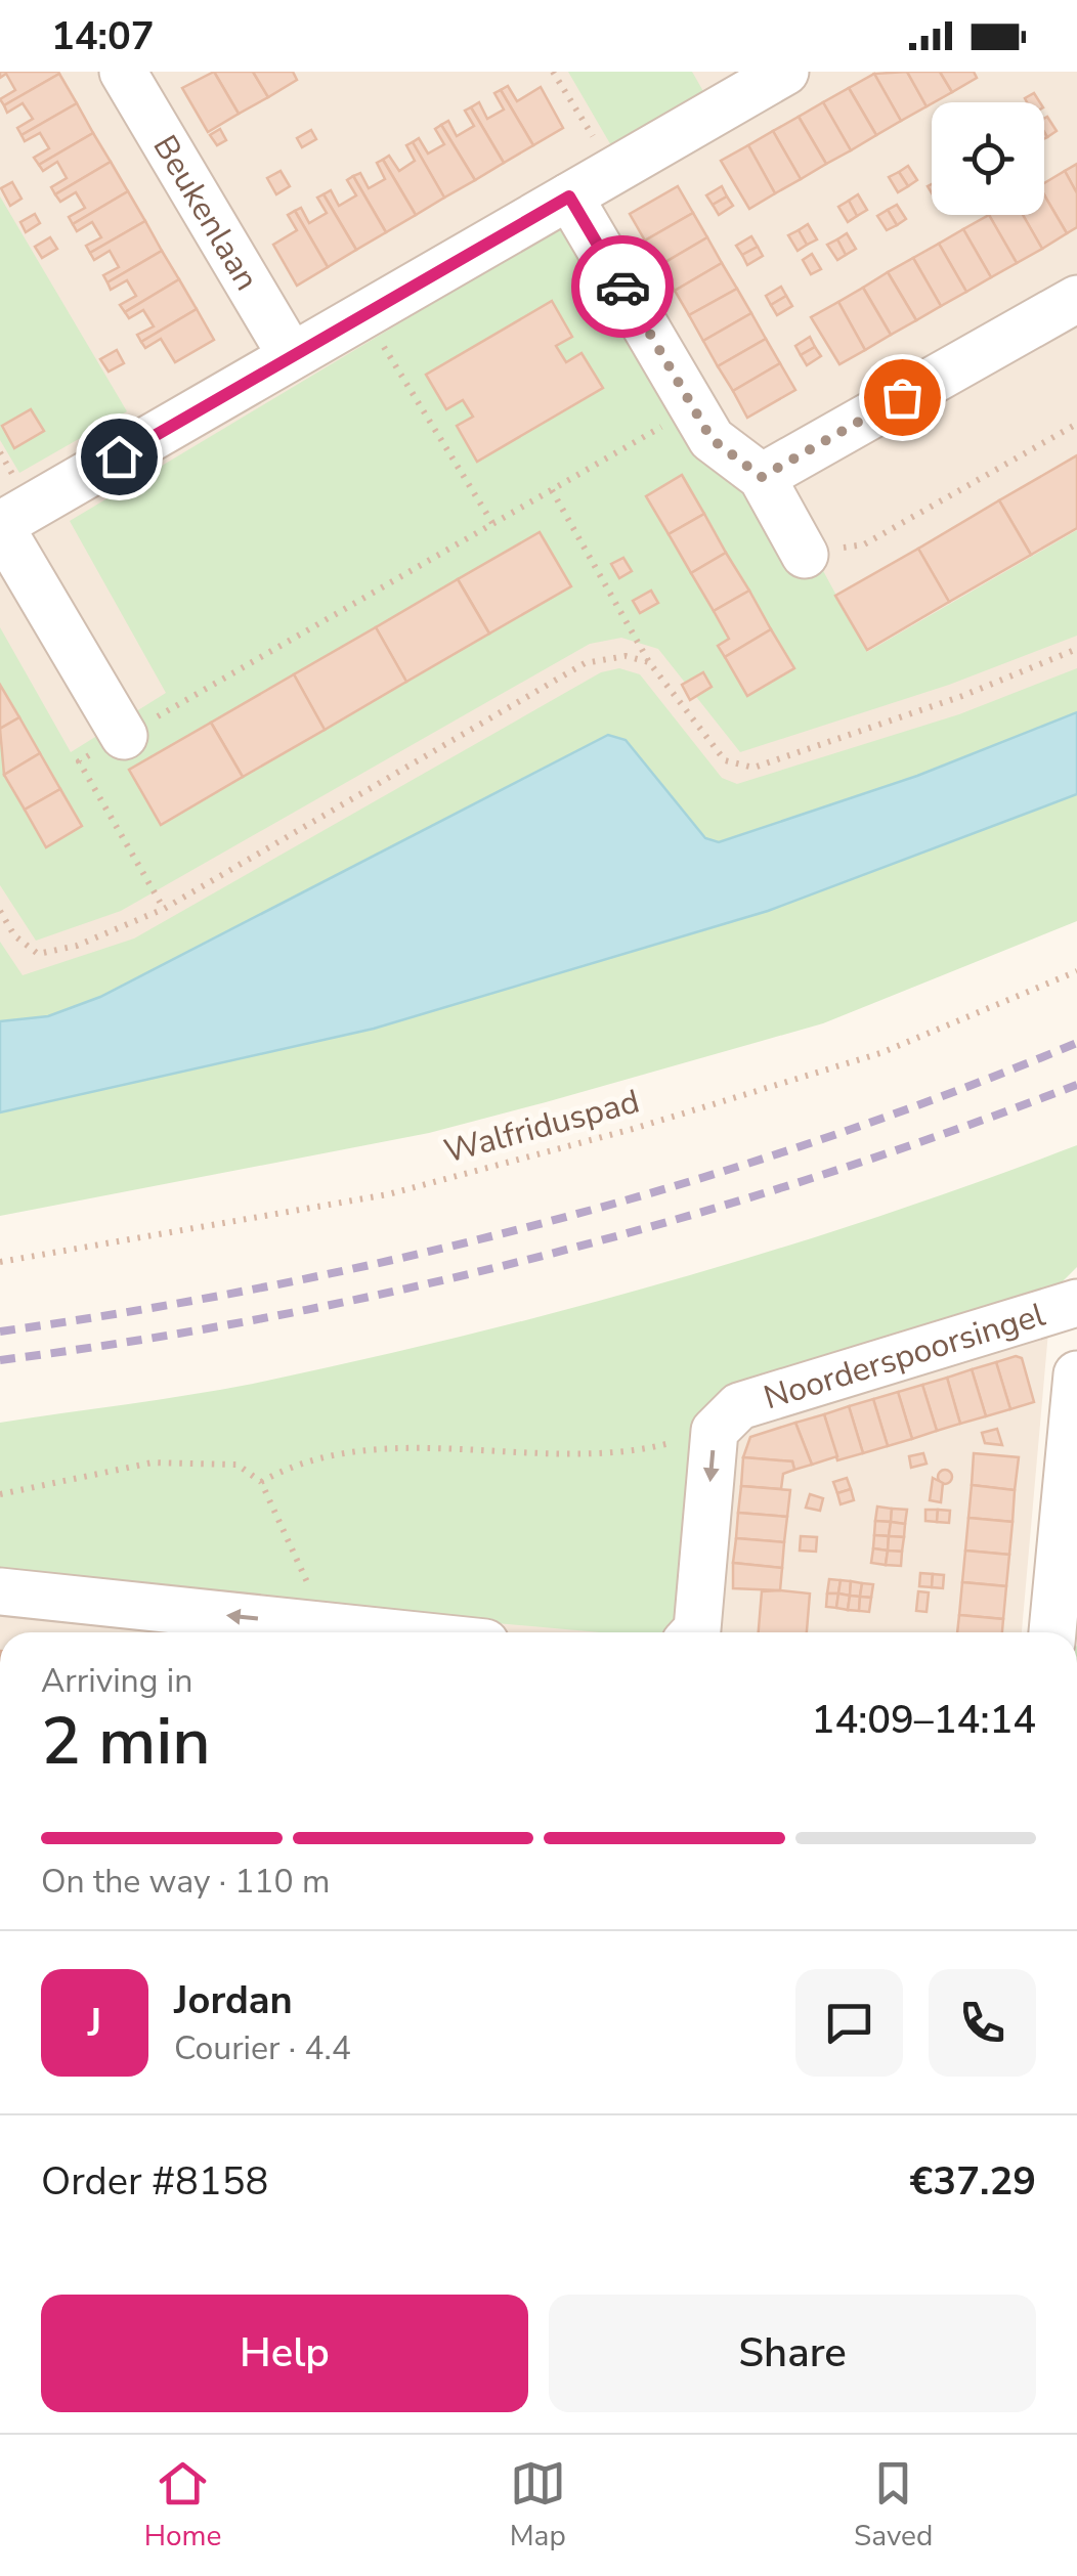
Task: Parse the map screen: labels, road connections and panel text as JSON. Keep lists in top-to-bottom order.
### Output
{
  "streets": {
    "street": ["Beukenlaan", "Noorderspoorsingel"],
    "path": ["Walfriduspad"]
  },
  "page": {
    "status": "14:07",
    "heading": ["2 min", "Arriving in", "14:09–14:14"],
    "panel": [
      "Jordan",
      "Courier · 4.4",
      "Order #8158",
      "€37.29"
    ],
    "bar": "On the way · 110 m",
    "round": "J",
    "buttons": ["Help", "Share"],
    "tabs": ["Home", "Map", "Saved"]
  }
}
